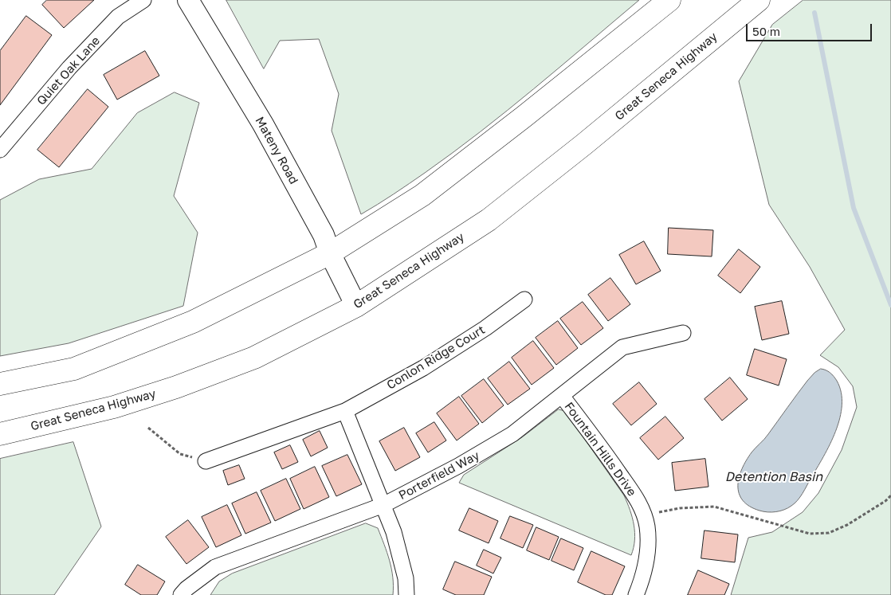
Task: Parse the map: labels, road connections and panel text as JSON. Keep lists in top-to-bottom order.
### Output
{
  "streets": {
    "main road": ["Great Seneca Highway"],
    "street": [
      "Quiet Oak Lane",
      "Mateny Road",
      "Conlon Ridge Court",
      "Fountain Hills Drive",
      "Porterfield Way"
    ]
  },
  "crossings": [
    ["Great Seneca Highway", "Mateny Road"],
    ["Fountain Hills Drive", "Porterfield Way"]
  ],
  "water": ["Detention Basin"],
  "scale_bar": "50 m"
}
